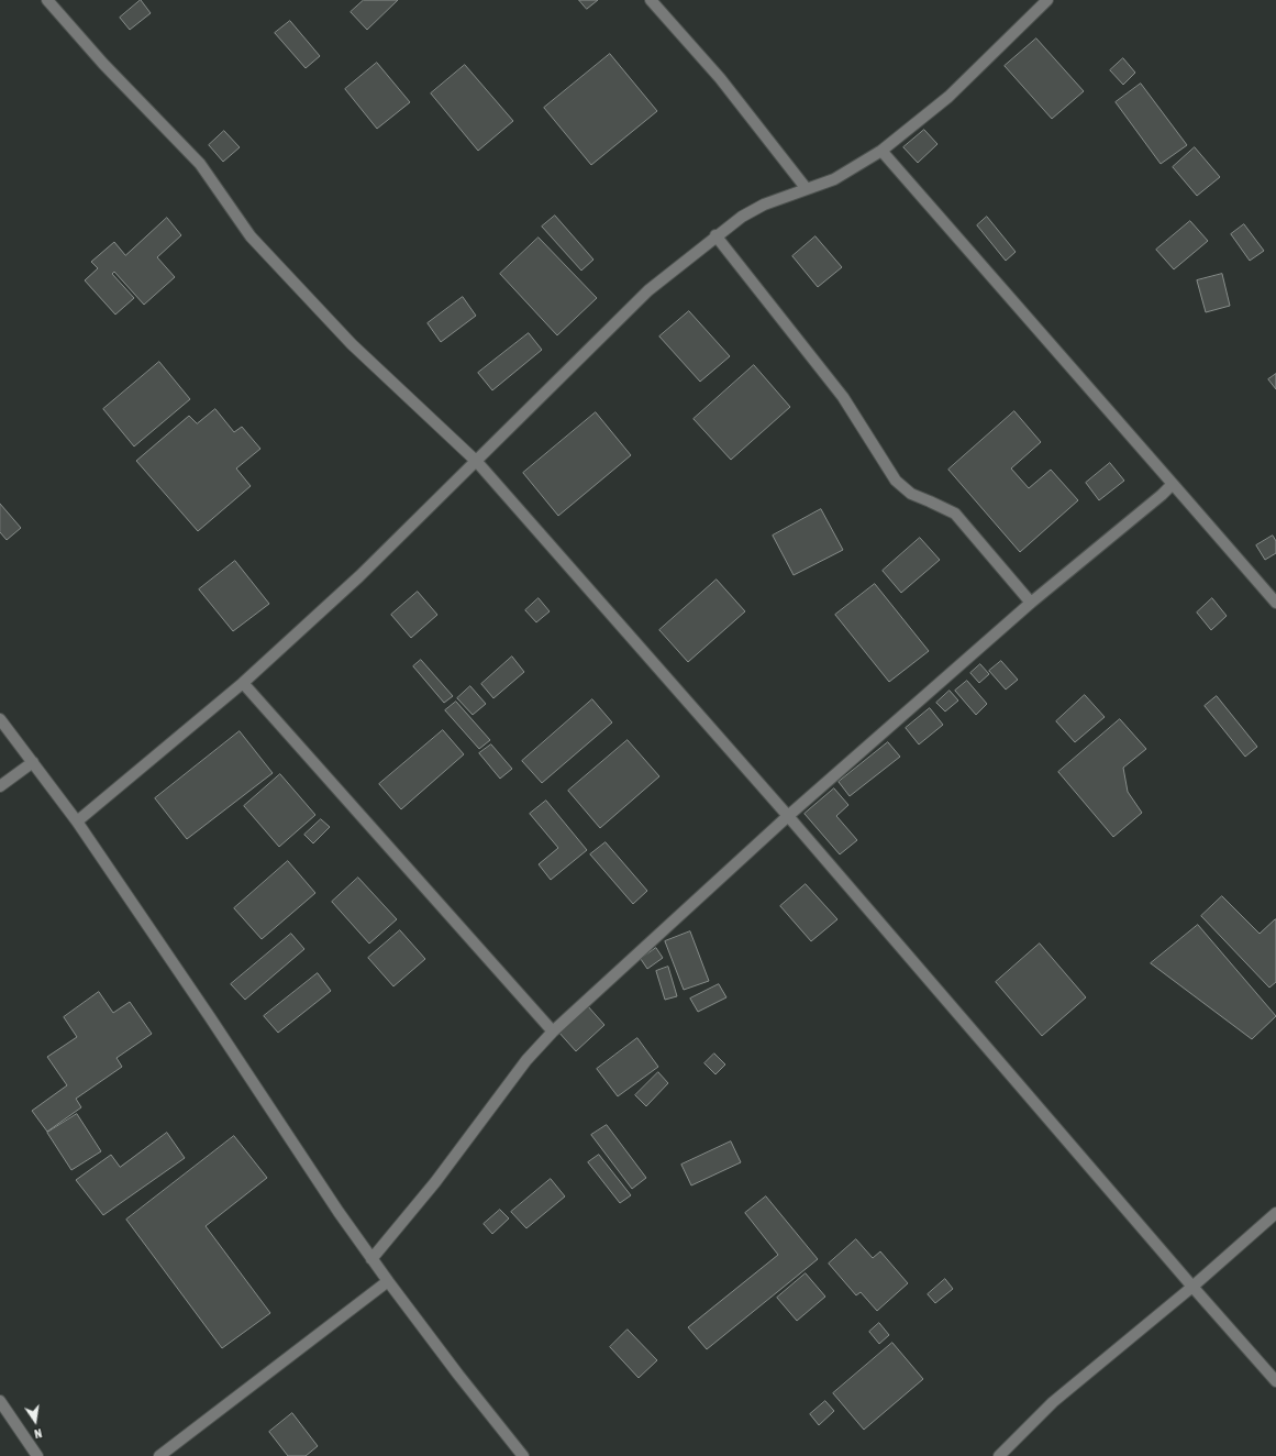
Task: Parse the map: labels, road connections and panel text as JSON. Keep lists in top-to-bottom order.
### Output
{
  "north": "bottom"
}
